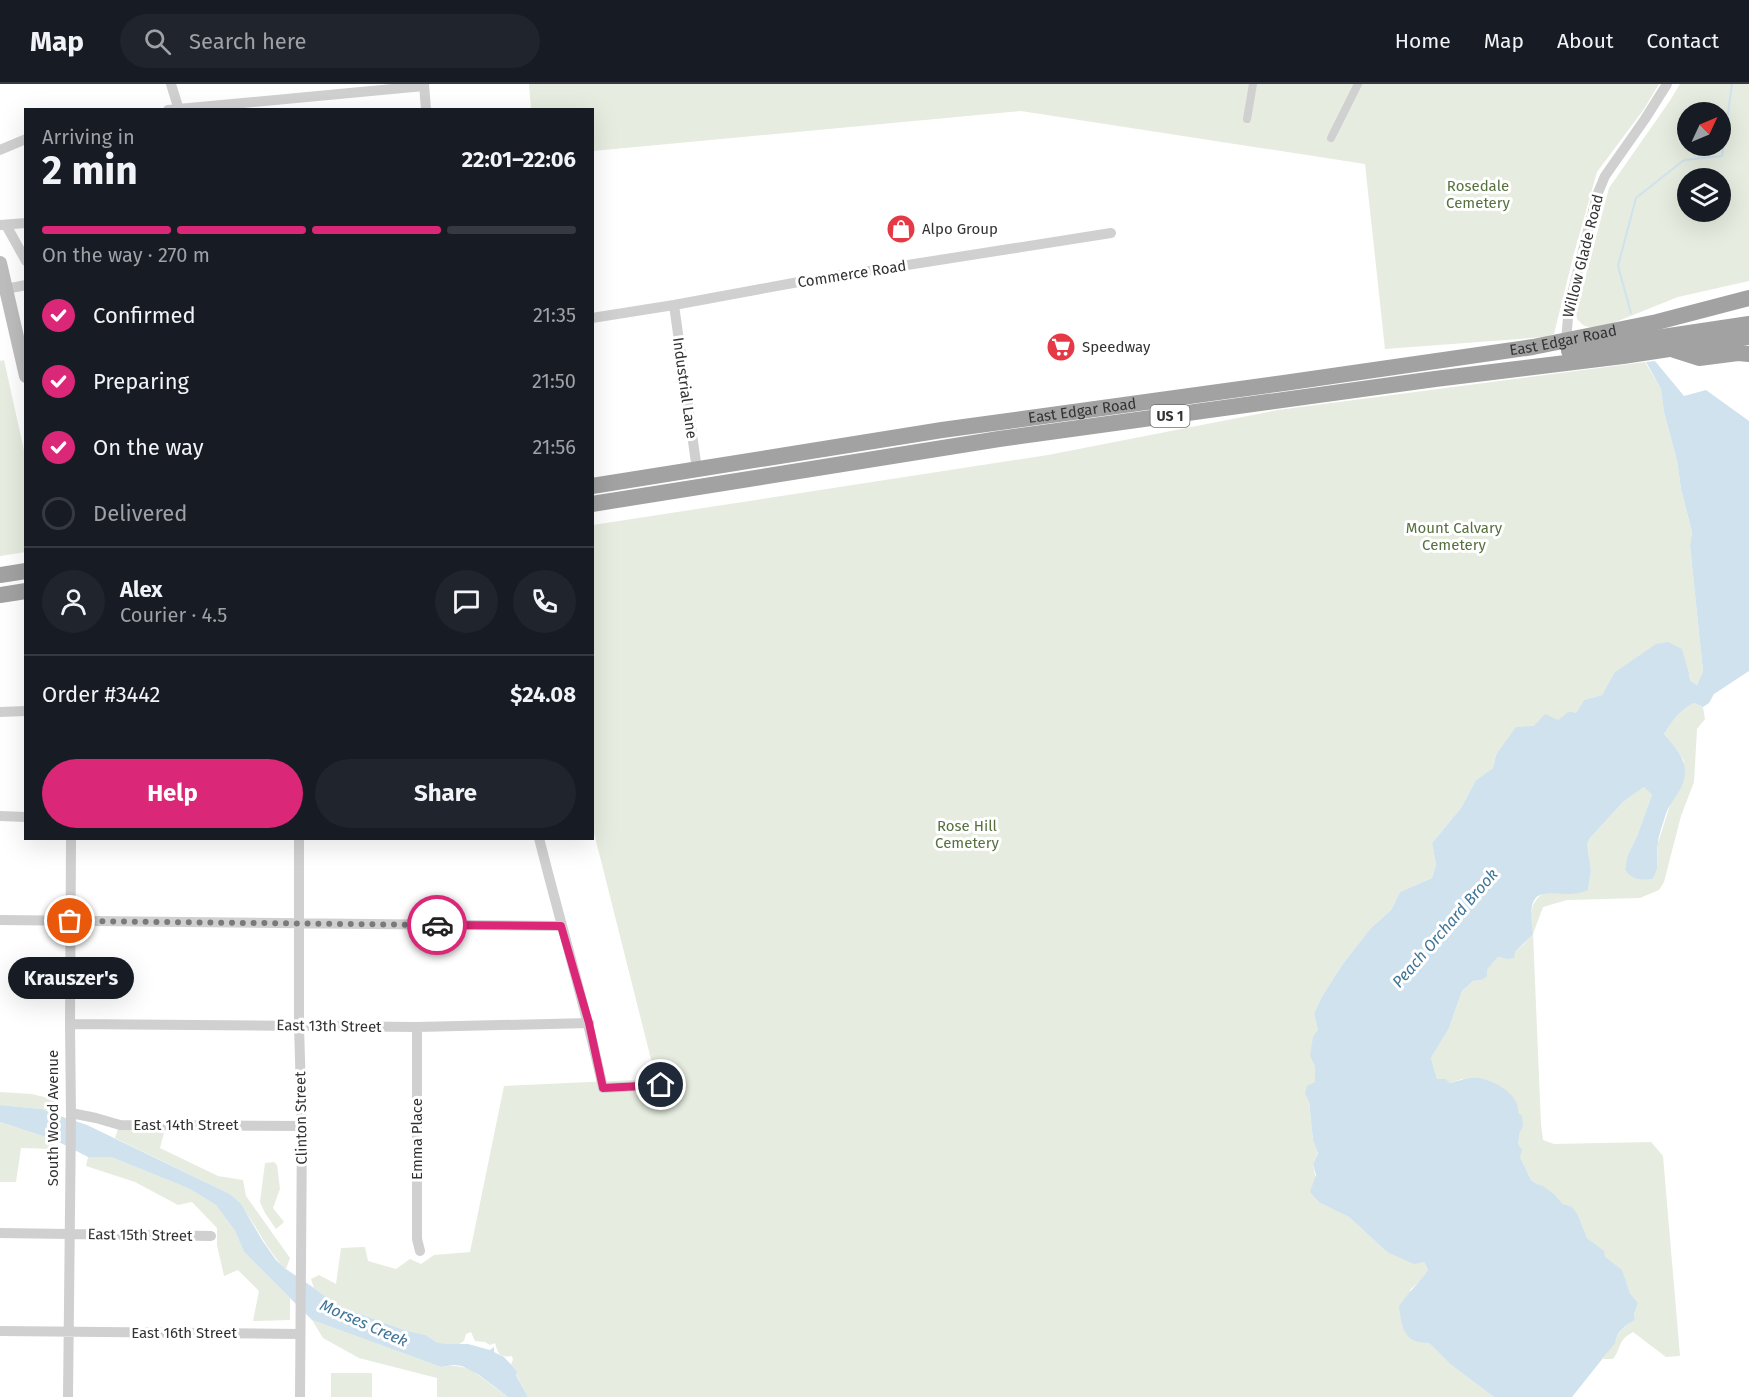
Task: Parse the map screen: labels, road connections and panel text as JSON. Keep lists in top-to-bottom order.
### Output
{
  "streets": {
    "highway": ["East Edgar Road", "US 1"],
    "street": [
      "Willow Glade Road",
      "Commerce Road",
      "Industrial Lane",
      "East 13th Street",
      "South Wood Avenue",
      "Clinton Street",
      "East 14th Street",
      "Emma Place",
      "East 15th Street",
      "East 16th Street"
    ]
  },
  "crossings": [
    ["Willow Glade Road", "East Edgar Road"],
    ["Commerce Road", "Industrial Lane"],
    ["East Edgar Road", "Industrial Lane"],
    ["East 13th Street", "South Wood Avenue"],
    ["East 13th Street", "Clinton Street"],
    ["East 13th Street", "Emma Place"],
    ["South Wood Avenue", "East 14th Street"],
    ["South Wood Avenue", "East 15th Street"],
    ["South Wood Avenue", "East 16th Street"],
    ["Clinton Street", "East 14th Street"],
    ["Clinton Street", "East 16th Street"]
  ],
  "water": ["Peach Orchard Brook", "Morses Creek"],
  "parks": ["Rosedale Cemetery", "Mount Calvary Cemetery", "Rose Hill Cemetery"],
  "places": {
    "shop": ["Alpo Group"],
    "supermarket": ["Speedway"],
    "other": ["Krauszer's"]
  },
  "north": "top right",
  "page": {
    "header": "Map",
    "search": "Search here",
    "nav": [
      "Home",
      "Map",
      "About",
      "Contact"
    ],
    "heading": ["2 min", "Arriving in", "22:01–22:06"],
    "panel": [
      "Alex",
      "Courier · 4.5",
      "Order #3442",
      "$24.08"
    ],
    "bar": "On the way · 270 m",
    "list": [
      ["Confirmed", "21:35"],
      ["Preparing", "21:50"],
      ["On the way", "21:56"],
      "Delivered"
    ],
    "buttons": ["Help", "Share"],
    "bubble": "Krauszer's"
  }
}
